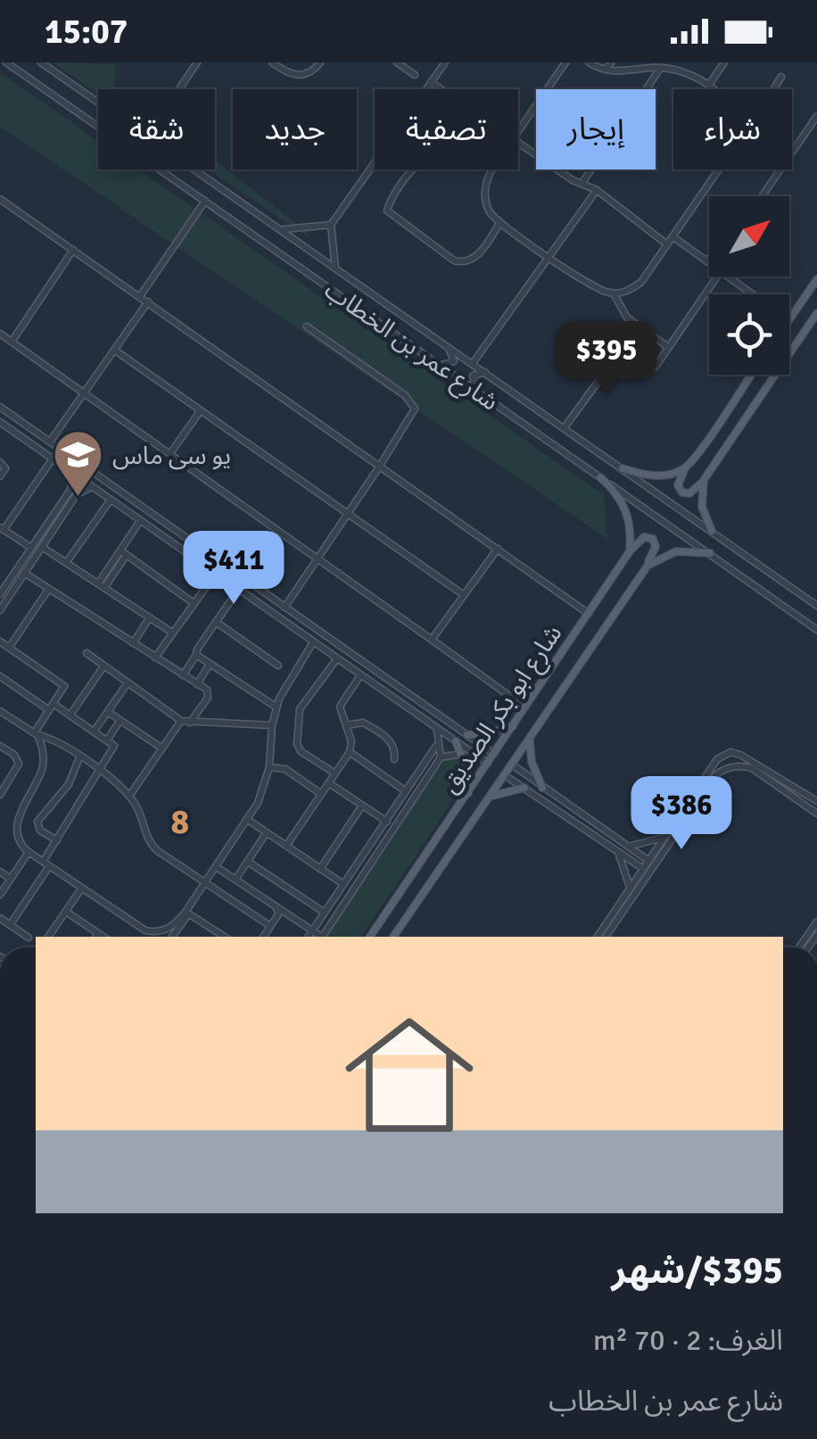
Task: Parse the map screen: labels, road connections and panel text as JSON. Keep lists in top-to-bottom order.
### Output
{
  "streets": {
    "main road": ["شارع ابو بكر الصديق"],
    "street": ["شارع عمر بن الخطاب"]
  },
  "districts": ["8"],
  "places": {
    "school or university": ["يو سى ماس"]
  },
  "north": "top right",
  "page": {
    "status": "15:07",
    "chip": [
      "شراء",
      "إيجار",
      "تصفية",
      "جديد",
      "شقة"
    ],
    "price": ["$395", "$411", "$386"],
    "list": [
      {
        "name": "$395/شهر",
        "note": "الغرف: 2 · 70 m² · شارع عمر بن الخطاب"
      }
    ]
  }
}
